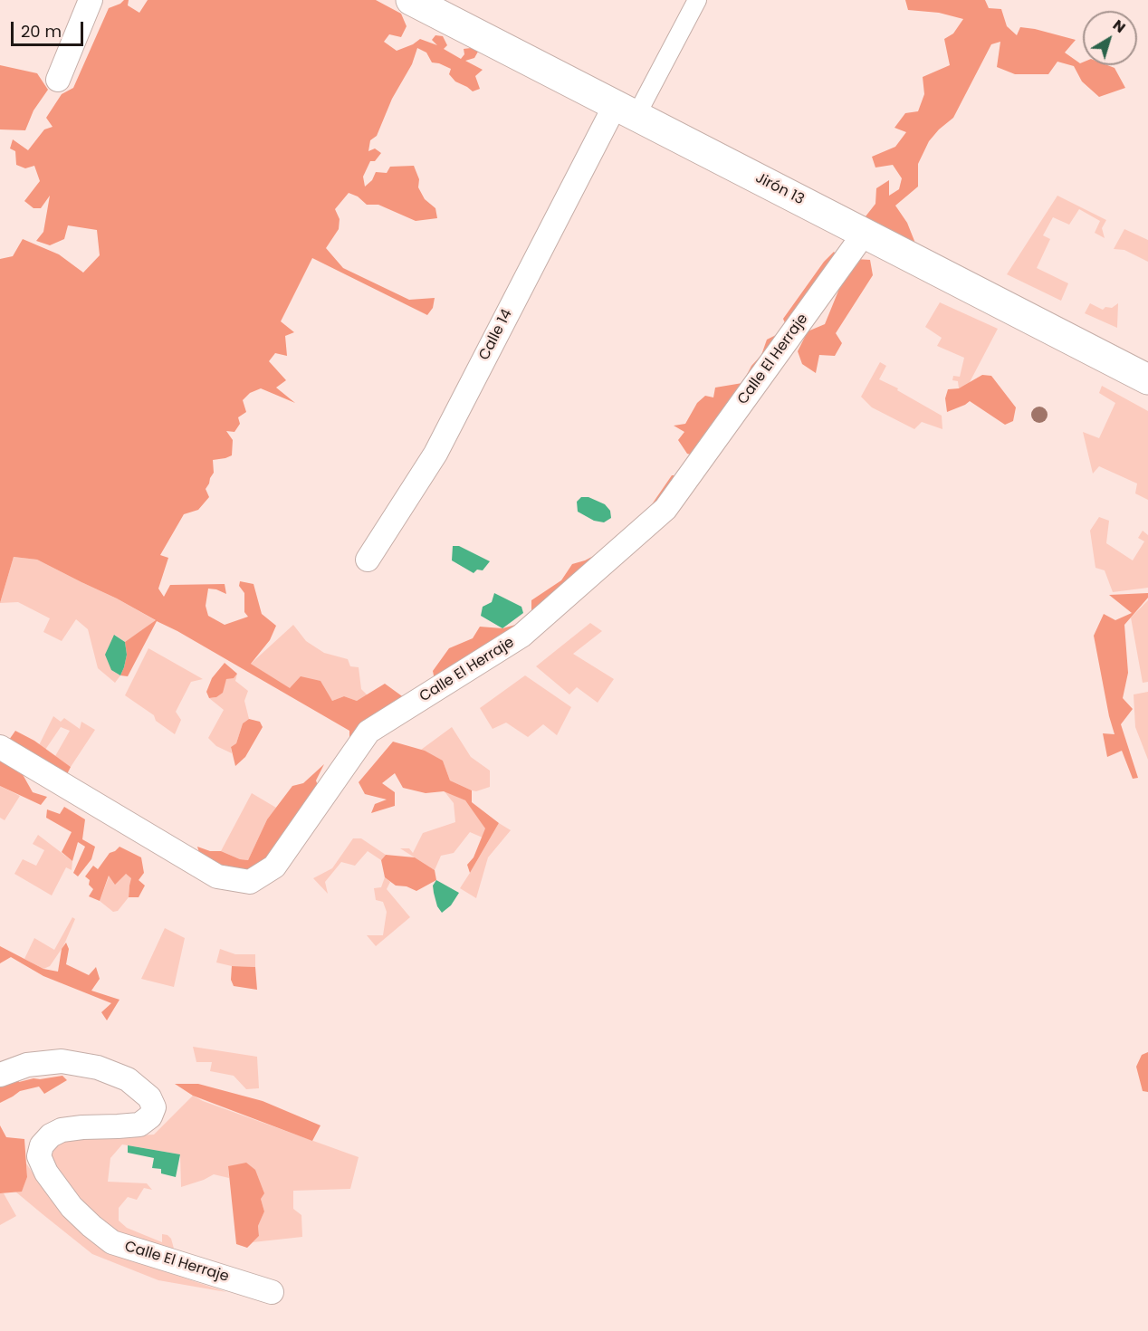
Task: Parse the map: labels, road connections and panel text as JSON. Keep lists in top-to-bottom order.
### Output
{
  "streets": {
    "street": ["Jirón 13", "Calle 14", "Calle El Herraje"]
  },
  "crossings": [
    ["Jirón 13", "Calle 14"],
    ["Jirón 13", "Calle El Herraje"]
  ],
  "scale_bar": "20 m",
  "north": "top right"
}
